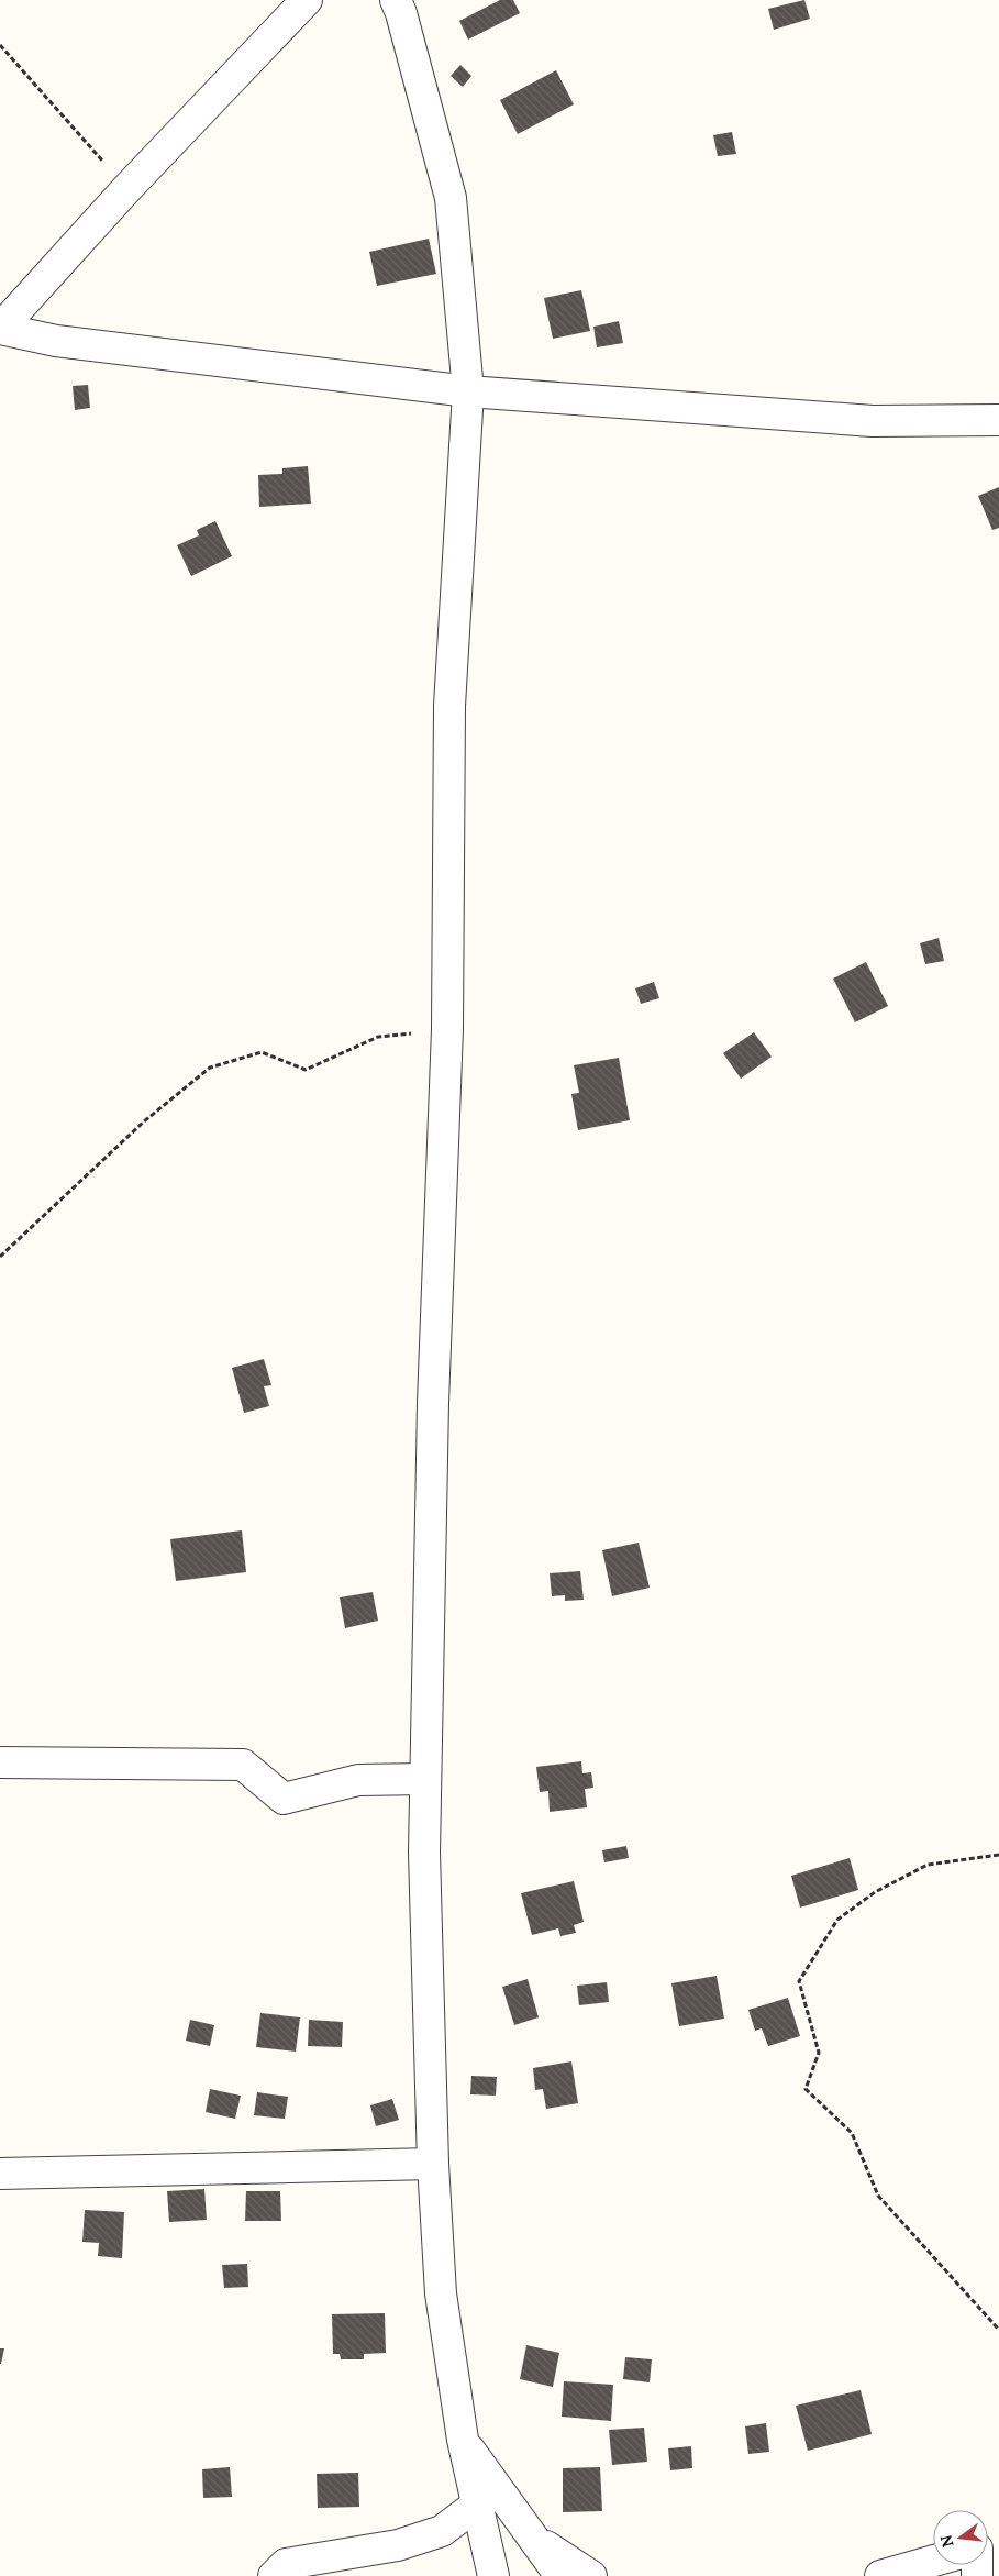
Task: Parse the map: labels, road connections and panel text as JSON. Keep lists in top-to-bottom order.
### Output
{
  "north": "left"
}
